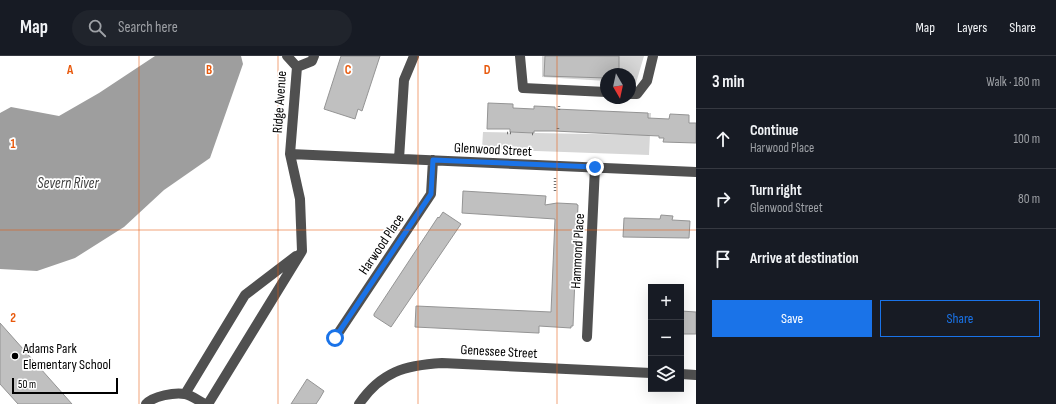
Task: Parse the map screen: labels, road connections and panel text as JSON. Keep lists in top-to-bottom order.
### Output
{
  "streets": {
    "street": [
      "Ridge Avenue",
      "Glenwood Street",
      "Harwood Place",
      "Hammond Place",
      "Genessee Street"
    ]
  },
  "crossings": [
    ["Ridge Avenue", "Glenwood Street"],
    ["Glenwood Street", "Harwood Place"],
    ["Glenwood Street", "Hammond Place"]
  ],
  "water": ["Severn River"],
  "places": ["Adams Park Elementary School"],
  "scale_bar": "50 m",
  "north": "bottom",
  "page": {
    "header": "Map",
    "search": "Search here",
    "nav": ["Map", "Layers", "Share"],
    "heading": ["3 min", "Walk · 180 m"],
    "list": [
      ["Continue", "Harwood Place", "100 m"],
      ["Turn right", "Glenwood Street", "80 m"],
      "Arrive at destination"
    ],
    "map_buttons": ["+", "−"],
    "buttons": ["Save", "Share"],
    "scale": "50 m"
  },
  "grid": {
    "columns": [
      "A",
      "B",
      "C",
      "D"
    ],
    "rows": ["1", "2"]
  }
}
